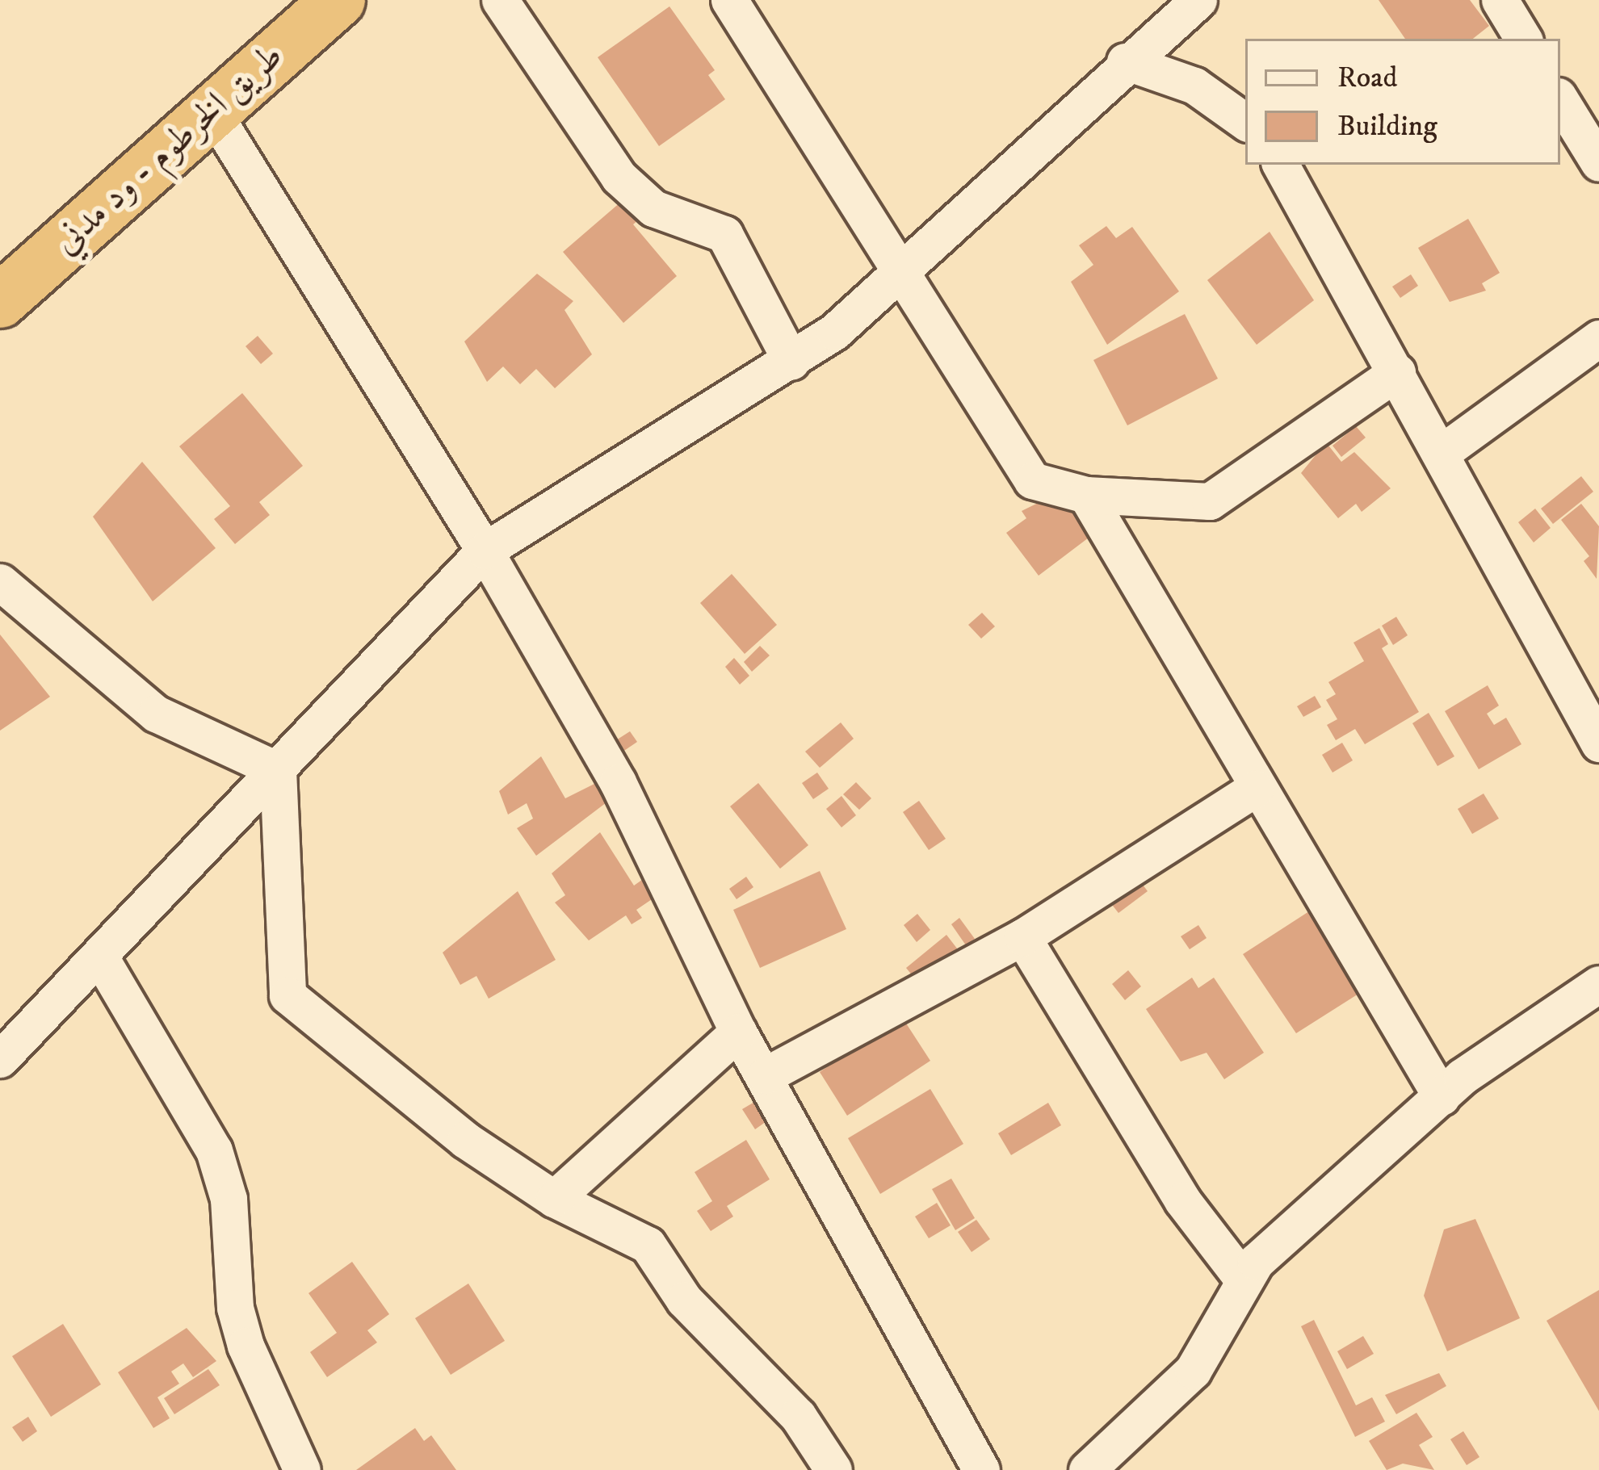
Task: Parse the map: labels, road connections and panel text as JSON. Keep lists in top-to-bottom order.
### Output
{
  "streets": {
    "highway": ["طريق الخرطوم - ود مدني"]
  },
  "legend": ["Road", "Building"]
}
